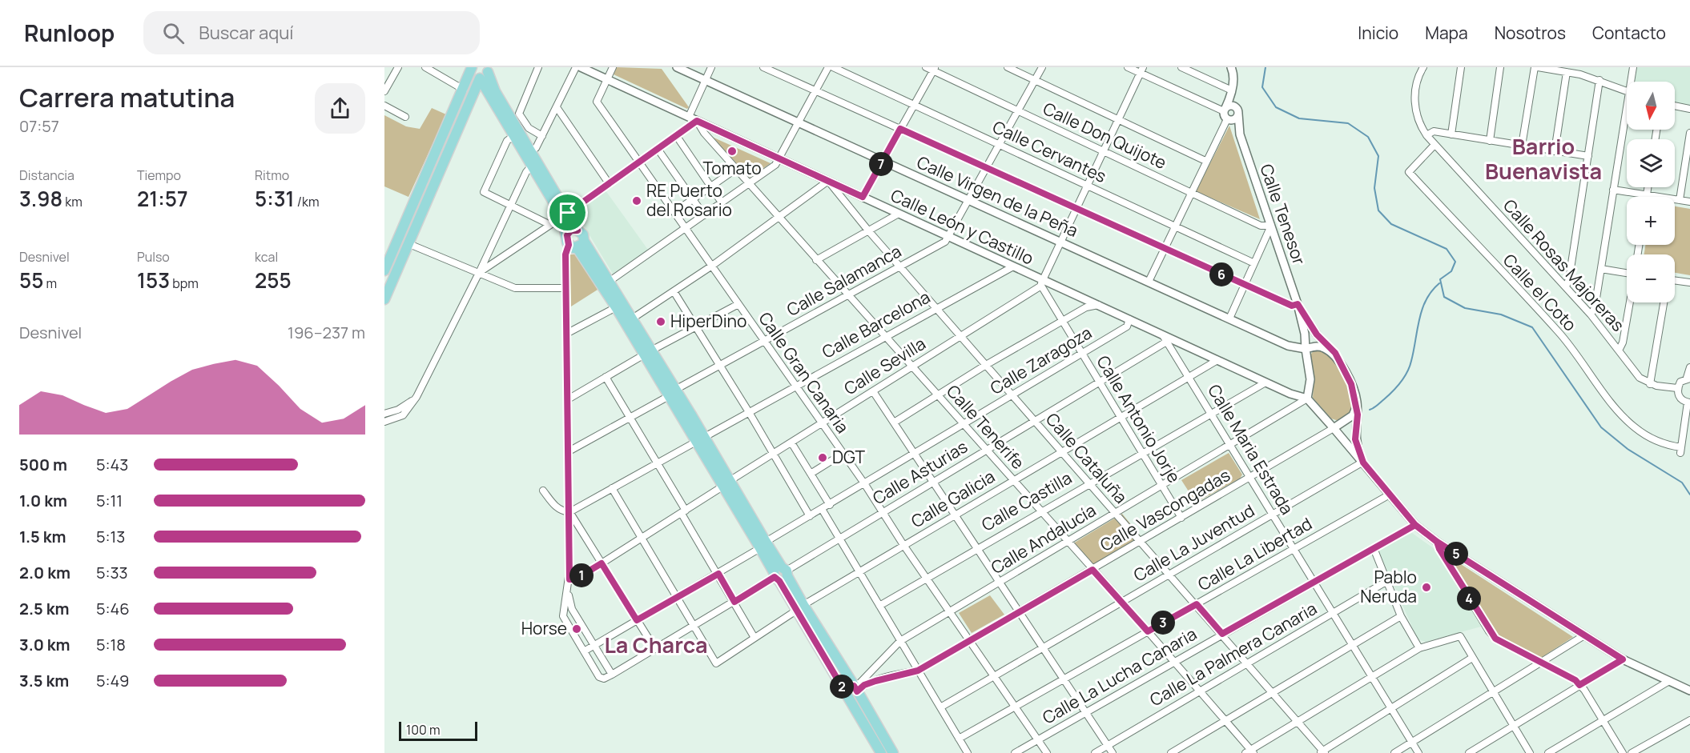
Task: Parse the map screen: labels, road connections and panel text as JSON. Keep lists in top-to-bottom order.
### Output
{
  "streets": {
    "street": [
      "Calle Don Quijote",
      "Calle Cervantes",
      "Calle Virgen de la Peña",
      "Calle Tenesor",
      "Calle León y Castillo",
      "Calle Rosas Majoreras",
      "Calle Salamanca",
      "Calle el Coto",
      "Calle Barcelona",
      "Calle Zaragoza",
      "Calle Sevilla",
      "Calle Gran Canaria",
      "Calle Antonio Jorje",
      "Calle Tenerife",
      "Calle Maria Estrada",
      "Calle Cataluña",
      "Calle Asturias",
      "Calle Galicia",
      "Calle Castilla",
      "Calle Vascongadas",
      "Calle Andalucía",
      "Calle La Juventud",
      "Calle La Libertad",
      "Calle La Palmera Canaria",
      "Calle La Lucha Canaria"
    ]
  },
  "crossings": [
    ["Calle Don Quijote", "Calle Tenesor"],
    ["Calle Virgen de la Peña", "Calle Tenesor"],
    ["Calle Tenesor", "Calle León y Castillo"],
    ["Calle Tenesor", "Calle Andalucía"],
    ["Calle León y Castillo", "Calle Salamanca"],
    ["Calle León y Castillo", "Calle Barcelona"],
    ["Calle León y Castillo", "Calle Zaragoza"],
    ["Calle León y Castillo", "Calle Sevilla"],
    ["Calle León y Castillo", "Calle Gran Canaria"],
    ["Calle León y Castillo", "Calle Antonio Jorje"],
    ["Calle León y Castillo", "Calle Tenerife"],
    ["Calle León y Castillo", "Calle Maria Estrada"],
    ["Calle León y Castillo", "Calle Cataluña"],
    ["Calle León y Castillo", "Calle Galicia"],
    ["Calle León y Castillo", "Calle Castilla"],
    ["Calle León y Castillo", "Calle Andalucía"],
    ["Calle Rosas Majoreras", "Calle el Coto"],
    ["Calle Salamanca", "Calle Gran Canaria"],
    ["Calle Salamanca", "Calle Tenerife"],
    ["Calle Salamanca", "Calle Cataluña"],
    ["Calle Barcelona", "Calle Gran Canaria"],
    ["Calle Barcelona", "Calle Tenerife"],
    ["Calle Barcelona", "Calle Cataluña"],
    ["Calle Zaragoza", "Calle Gran Canaria"],
    ["Calle Zaragoza", "Calle Antonio Jorje"],
    ["Calle Zaragoza", "Calle Tenerife"],
    ["Calle Zaragoza", "Calle Cataluña"],
    ["Calle Sevilla", "Calle Gran Canaria"],
    ["Calle Sevilla", "Calle Antonio Jorje"],
    ["Calle Sevilla", "Calle Tenerife"],
    ["Calle Sevilla", "Calle Cataluña"],
    ["Calle Gran Canaria", "Calle Asturias"],
    ["Calle Gran Canaria", "Calle Galicia"],
    ["Calle Gran Canaria", "Calle Castilla"],
    ["Calle Gran Canaria", "Calle Vascongadas"],
    ["Calle Gran Canaria", "Calle Andalucía"],
    ["Calle Gran Canaria", "Calle La Juventud"],
    ["Calle Gran Canaria", "Calle La Libertad"],
    ["Calle Gran Canaria", "Calle La Lucha Canaria"],
    ["Calle Antonio Jorje", "Calle Asturias"],
    ["Calle Antonio Jorje", "Calle Galicia"],
    ["Calle Antonio Jorje", "Calle Castilla"],
    ["Calle Antonio Jorje", "Calle Vascongadas"],
    ["Calle Antonio Jorje", "Calle Andalucía"],
    ["Calle Tenerife", "Calle Asturias"],
    ["Calle Tenerife", "Calle Galicia"],
    ["Calle Tenerife", "Calle Castilla"],
    ["Calle Tenerife", "Calle Vascongadas"],
    ["Calle Tenerife", "Calle Andalucía"],
    ["Calle Tenerife", "Calle La Juventud"],
    ["Calle Tenerife", "Calle La Libertad"],
    ["Calle Tenerife", "Calle La Palmera Canaria"],
    ["Calle Tenerife", "Calle La Lucha Canaria"],
    ["Calle Maria Estrada", "Calle Asturias"],
    ["Calle Maria Estrada", "Calle Galicia"],
    ["Calle Maria Estrada", "Calle Castilla"],
    ["Calle Maria Estrada", "Calle Vascongadas"],
    ["Calle Maria Estrada", "Calle Andalucía"],
    ["Calle Maria Estrada", "Calle La Juventud"],
    ["Calle Maria Estrada", "Calle La Libertad"],
    ["Calle Maria Estrada", "Calle La Palmera Canaria"],
    ["Calle Maria Estrada", "Calle La Lucha Canaria"],
    ["Calle Cataluña", "Calle Asturias"],
    ["Calle Cataluña", "Calle Galicia"],
    ["Calle Cataluña", "Calle Castilla"],
    ["Calle Cataluña", "Calle Vascongadas"],
    ["Calle Cataluña", "Calle Andalucía"],
    ["Calle Cataluña", "Calle La Juventud"],
    ["Calle Cataluña", "Calle La Libertad"],
    ["Calle Cataluña", "Calle La Palmera Canaria"],
    ["Calle Cataluña", "Calle La Lucha Canaria"],
    ["Calle Asturias", "Calle Galicia"],
    ["Calle Vascongadas", "Calle Andalucía"]
  ],
  "districts": ["Barrio Buenavista", "La Charca"],
  "places": [
    "Tomato",
    "RE Puerto del Rosario",
    "HiperDino",
    "DGT",
    "Pablo Neruda",
    "Horse"
  ],
  "scale_bar": "100 m",
  "north": "bottom",
  "page": {
    "header": "Runloop",
    "search": "Buscar aquí",
    "nav": [
      "Inicio",
      "Mapa",
      "Nosotros",
      "Contacto"
    ],
    "heading": ["Carrera matutina", "07:57"],
    "map_buttons": ["+", "−"],
    "stats": [
      ["Distancia", "3.98 km"],
      ["Tiempo", "21:57"],
      ["Ritmo", "5:31 /km"],
      ["Desnivel", "55 m"],
      ["Pulso", "153 bpm"],
      ["kcal", "255"]
    ],
    "pins": [
      "7",
      "6",
      "5",
      "1",
      "4",
      "3",
      "2"
    ],
    "chart": ["Desnivel", "196–237 m"],
    "list": [
      {
        "name": "500 m",
        "note": "5:43"
      },
      {
        "name": "1.0 km",
        "note": "5:11"
      },
      {
        "name": "1.5 km",
        "note": "5:13"
      },
      {
        "name": "2.0 km",
        "note": "5:33"
      },
      {
        "name": "2.5 km",
        "note": "5:46"
      },
      {
        "name": "3.0 km",
        "note": "5:18"
      },
      {
        "name": "3.5 km",
        "note": "5:49"
      }
    ],
    "scale": "100 m"
  }
}
